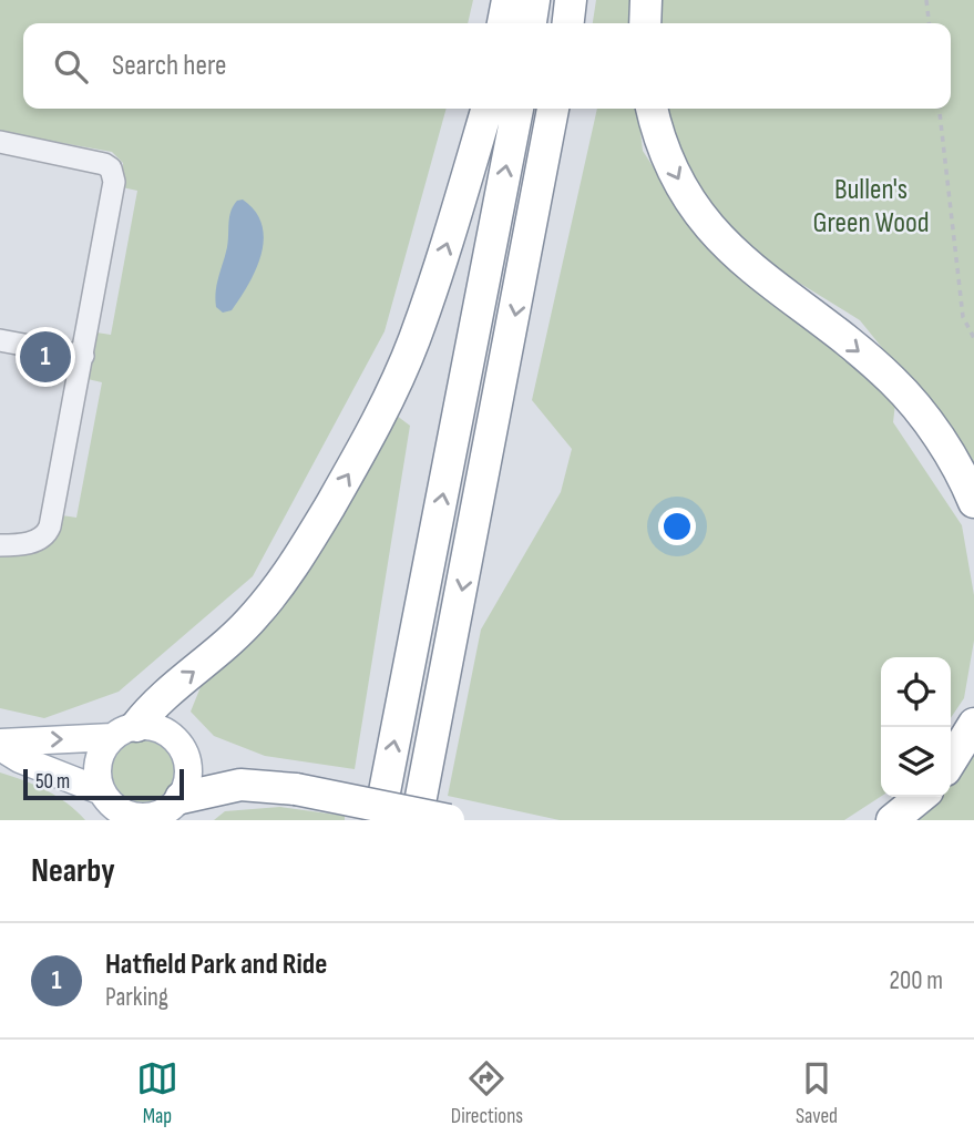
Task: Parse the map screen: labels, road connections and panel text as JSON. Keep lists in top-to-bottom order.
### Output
{
  "parks": ["Bullen's Green Wood"],
  "scale_bar": "50 m",
  "page": {
    "search": "Search here",
    "pins": "1",
    "scale": "50 m",
    "heading": "Nearby",
    "list": [
      {
        "mark": "1",
        "name": "Hatfield Park and Ride",
        "note": "Parking",
        "value": "200 m"
      }
    ],
    "nav": ["Map", "Directions", "Saved"]
  }
}
